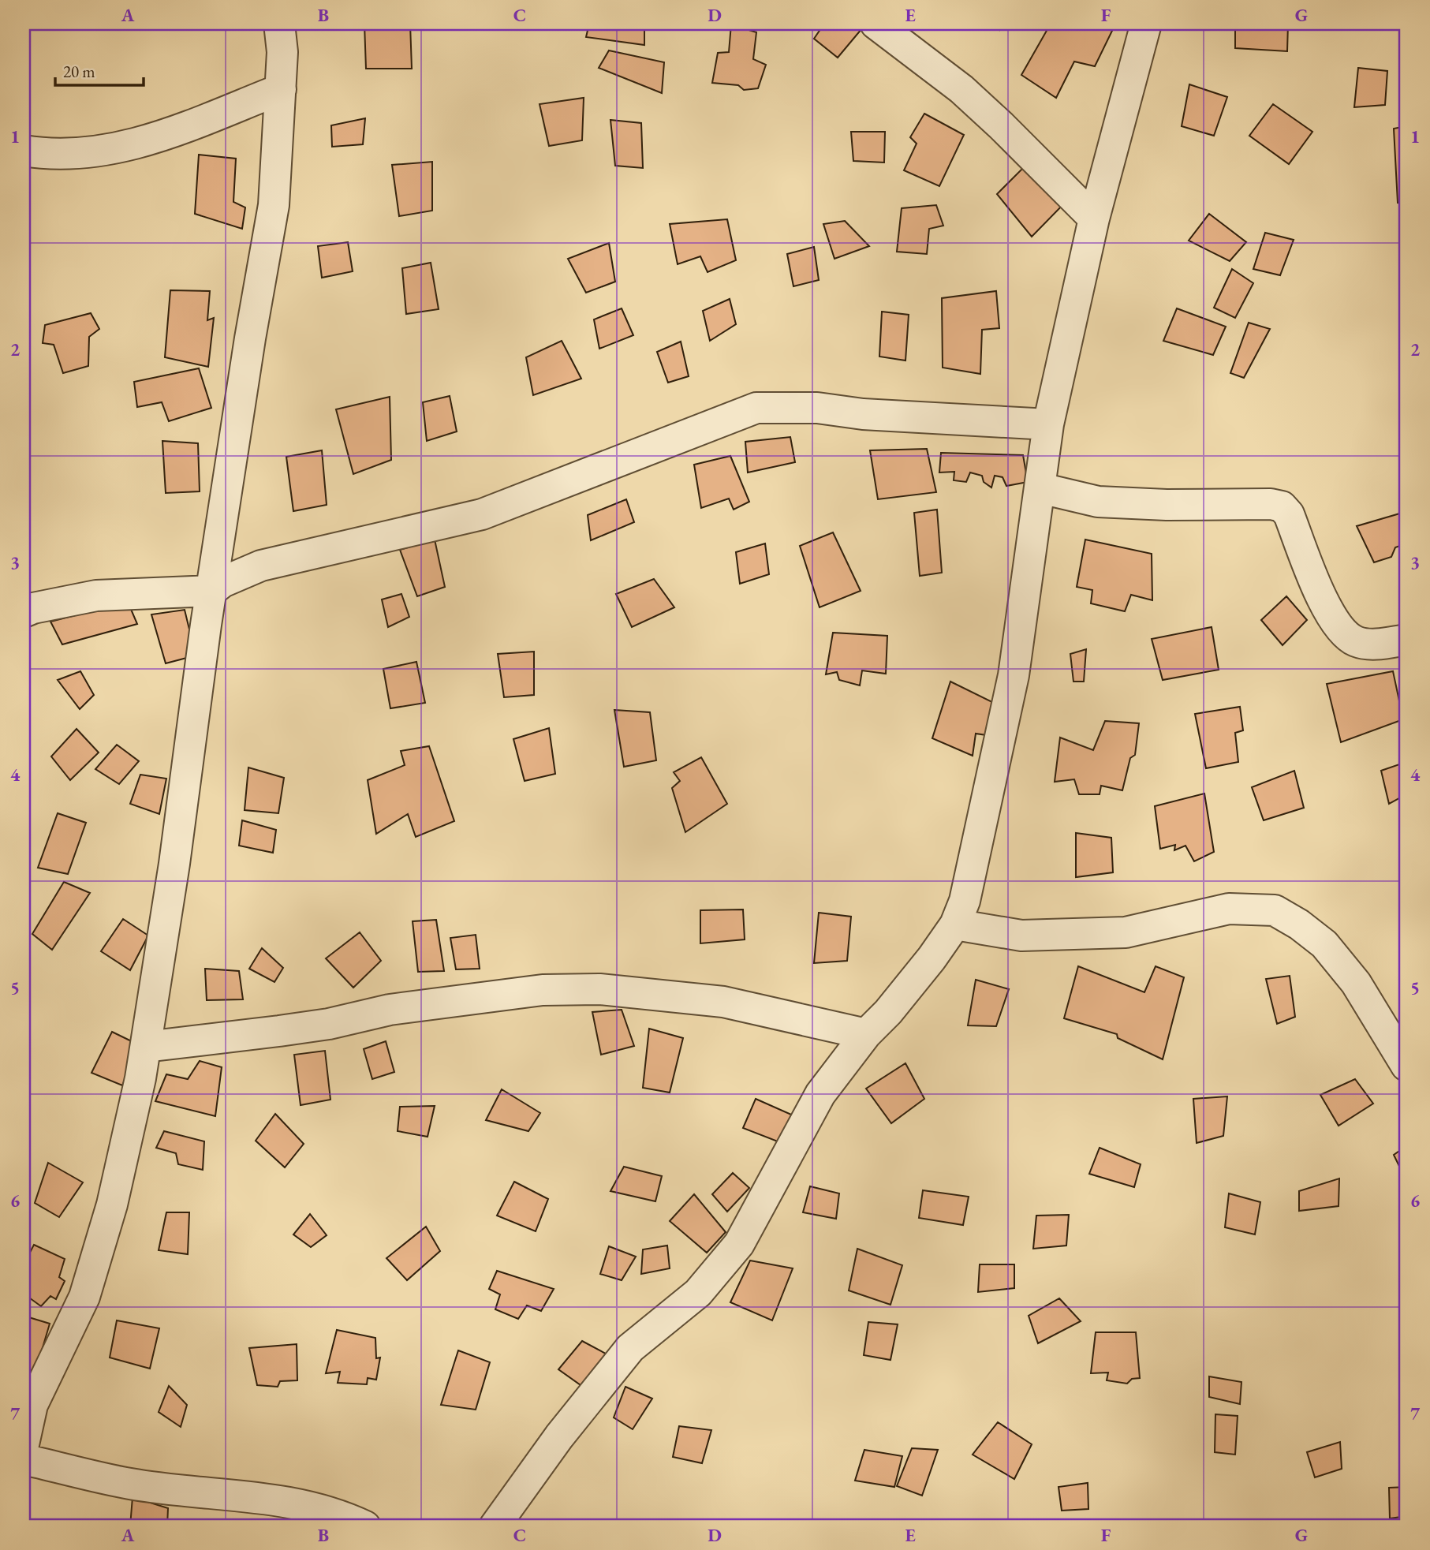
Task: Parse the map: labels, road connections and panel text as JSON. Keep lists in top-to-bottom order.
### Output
{
  "scale_bar": "20 m",
  "grid": {
    "columns": [
      "A",
      "B",
      "C",
      "D",
      "E",
      "F",
      "G"
    ],
    "rows": [
      "1",
      "2",
      "3",
      "4",
      "5",
      "6",
      "7"
    ]
  }
}
